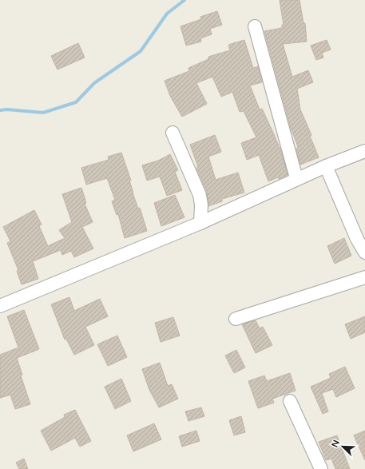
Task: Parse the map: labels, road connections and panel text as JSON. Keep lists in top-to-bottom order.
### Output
{
  "north": "top left"
}
